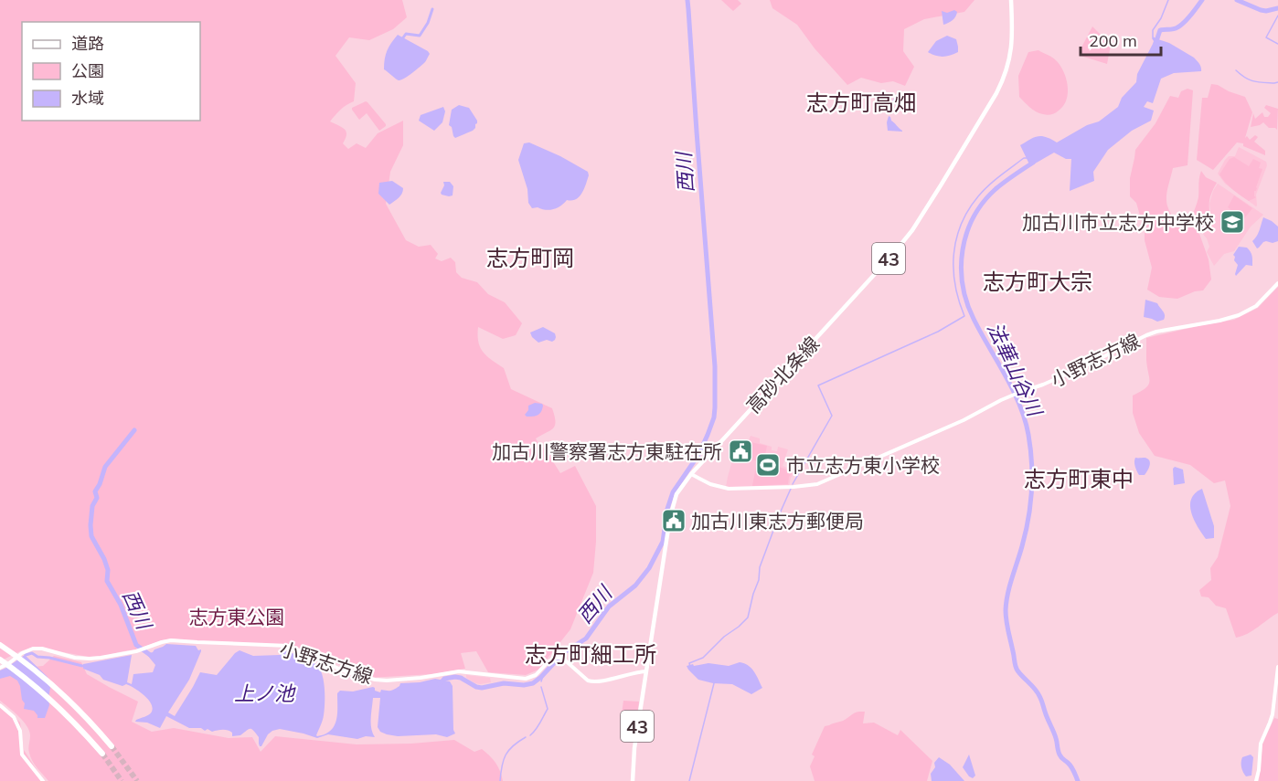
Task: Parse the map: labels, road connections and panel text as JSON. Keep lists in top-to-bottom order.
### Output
{
  "streets": {
    "main road": ["43", "小野志方線", "高砂北条線"]
  },
  "crossings": [
    ["小野志方線", "高砂北条線"]
  ],
  "districts": [
    "志方町高畑",
    "志方町岡",
    "志方町大宗",
    "志方町東中",
    "志方町細工所"
  ],
  "water": ["西川", "法華山谷川", "上ノ池"],
  "parks": ["志方東公園"],
  "places": {
    "school or university": ["加古川市立志方中学校"],
    "public building": ["加古川警察署志方東駐在所", "加古川東志方郵便局"],
    "sports": ["市立志方東小学校"]
  },
  "legend": ["道路", "公園", "水域"],
  "scale_bar": "200 m"
}
